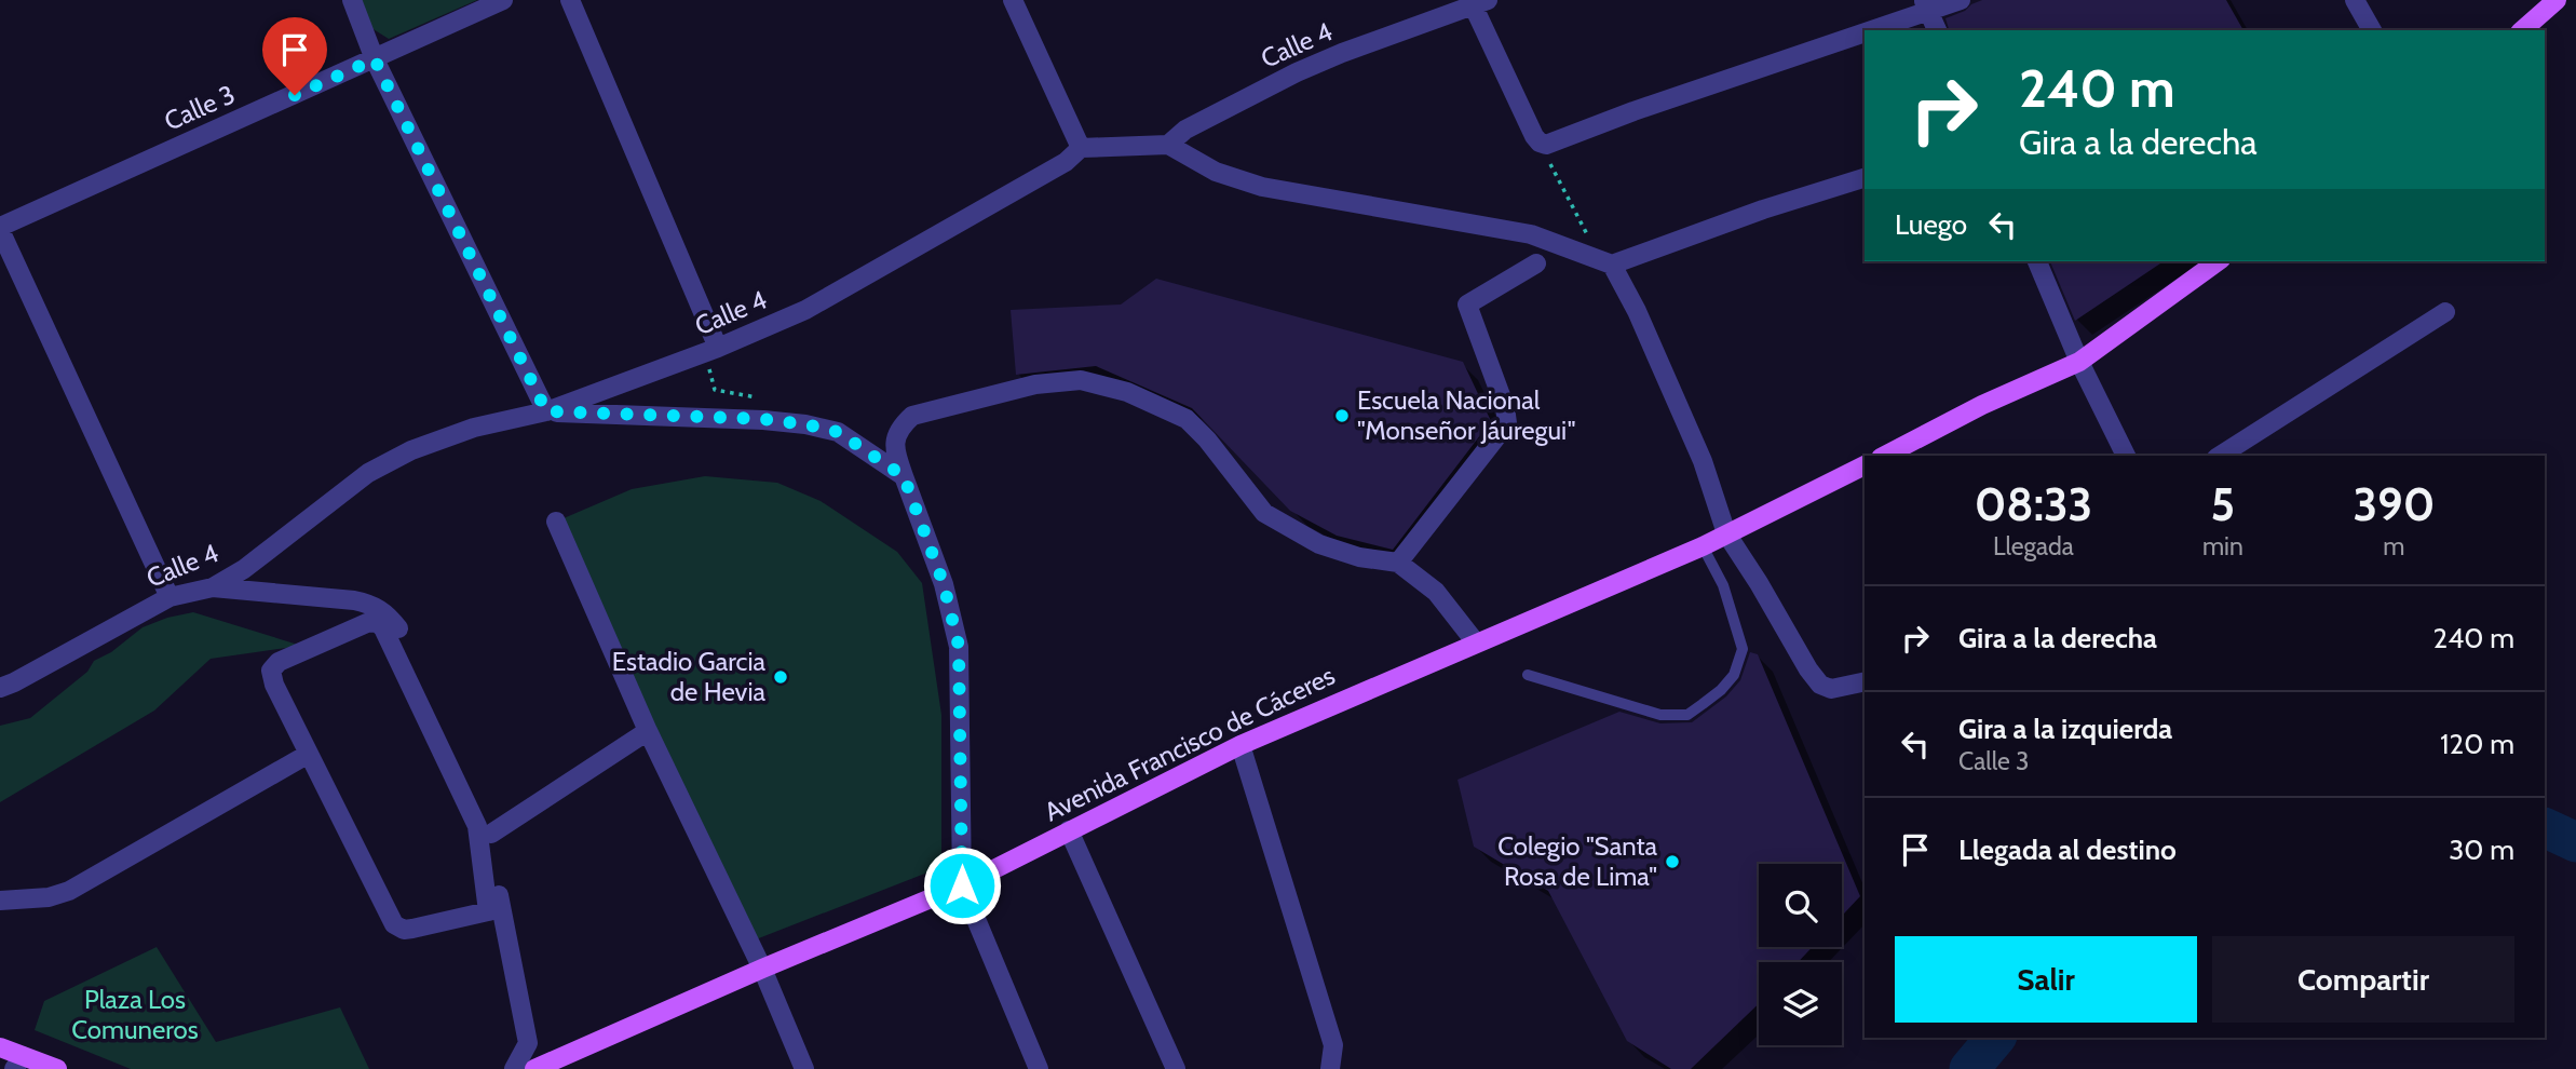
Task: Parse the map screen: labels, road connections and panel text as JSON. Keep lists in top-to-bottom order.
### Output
{
  "streets": {
    "main road": ["Avenida Francisco de Cáceres"],
    "street": ["Calle 4", "Calle 3"]
  },
  "parks": ["Plaza Los Comuneros"],
  "places": ["Escuela Nacional \"Monseñor Jáuregui\"", "Estadio Garcia de Hevia", "Colegio \"Santa Rosa de Lima\""],
  "page": {
    "turn": ["240 m", "Gira a la derecha"],
    "then": "Luego",
    "eta": [
      "08:33",
      "Llegada",
      "5",
      "min",
      "390",
      "m"
    ],
    "list": [
      {
        "name": "Gira a la derecha",
        "value": "240 m"
      },
      {
        "name": "Gira a la izquierda",
        "note": "Calle 3",
        "value": "120 m"
      },
      {
        "name": "Llegada al destino",
        "value": "30 m"
      }
    ],
    "buttons": ["Salir", "Compartir"]
  }
}
